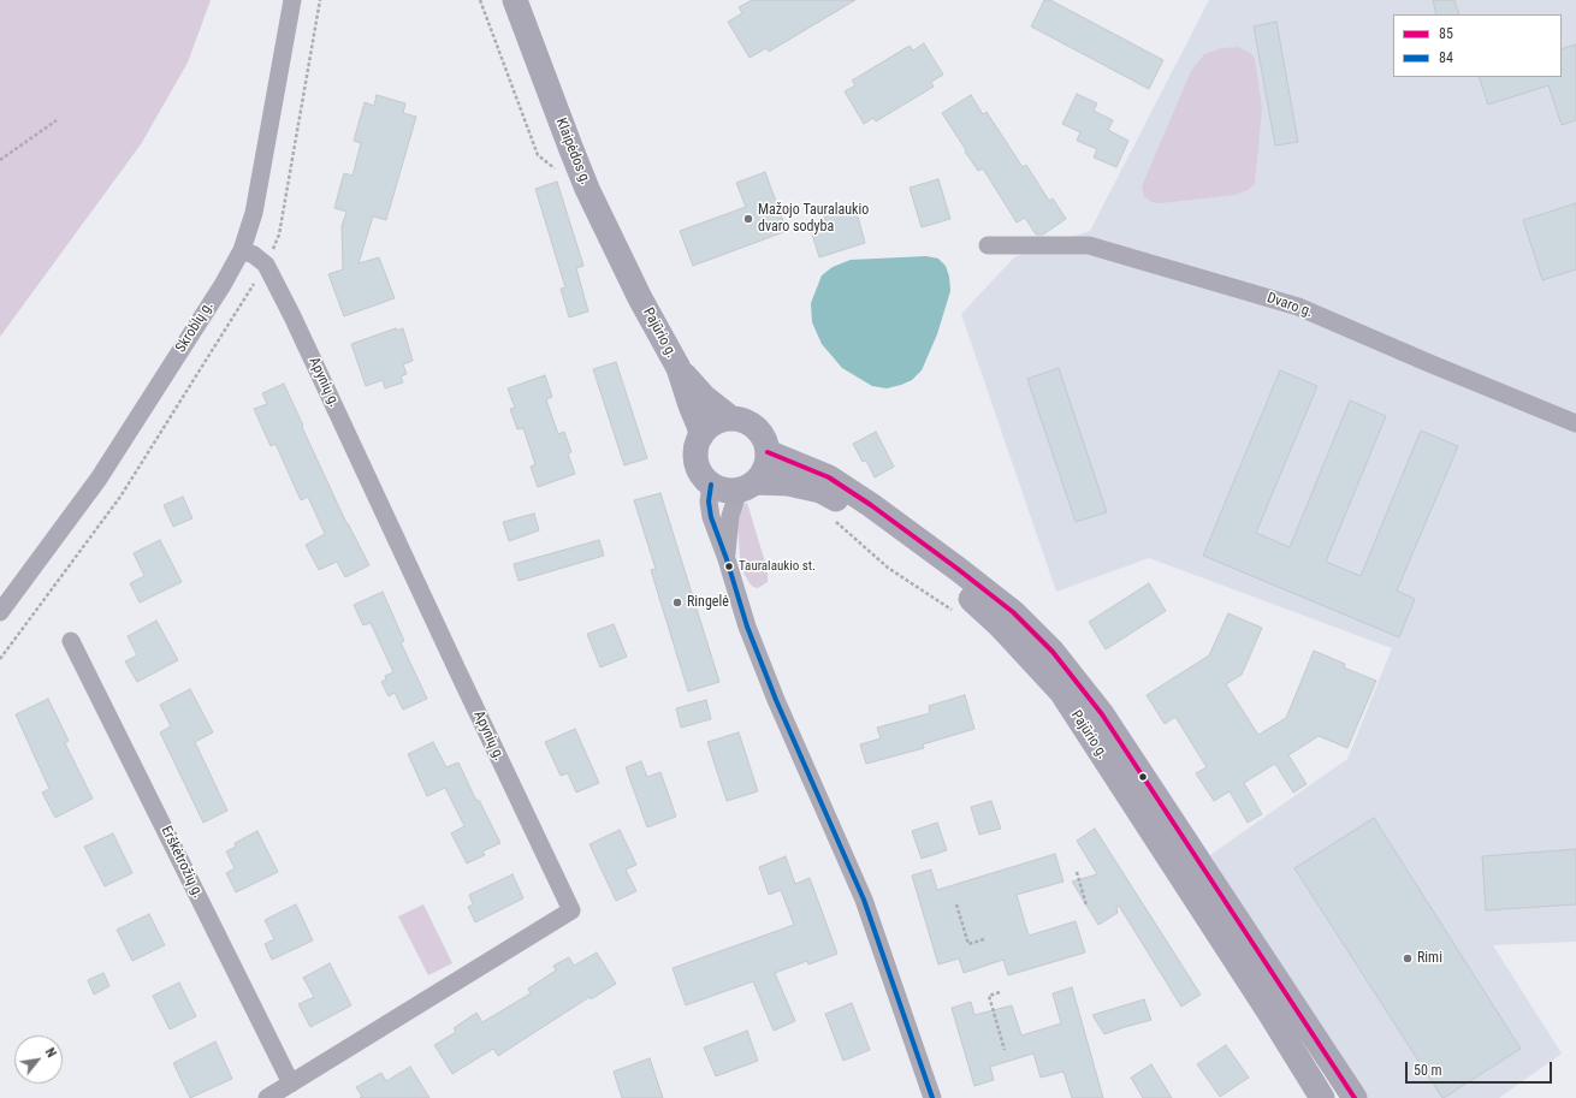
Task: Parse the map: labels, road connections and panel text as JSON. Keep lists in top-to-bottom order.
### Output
{
  "streets": {
    "main road": ["Klaipėdos g.", "Pajūrio g."],
    "street": [
      "Dvaro g.",
      "Skroblų g.",
      "Apynių g.",
      "Erškėtrožių g."
    ]
  },
  "crossings": [
    ["Klaipėdos g.", "Pajūrio g."],
    ["Skroblų g.", "Apynių g."],
    ["Apynių g.", "Erškėtrožių g."]
  ],
  "places": [
    "Mažojo Tauralaukio dvaro sodyba",
    "Tauralaukio st.",
    "Ringelė",
    "Rimi"
  ],
  "lines": ["transit line 85", "transit line 84"],
  "legend": ["85", "84"],
  "scale_bar": "50 m",
  "north": "top right"
}
